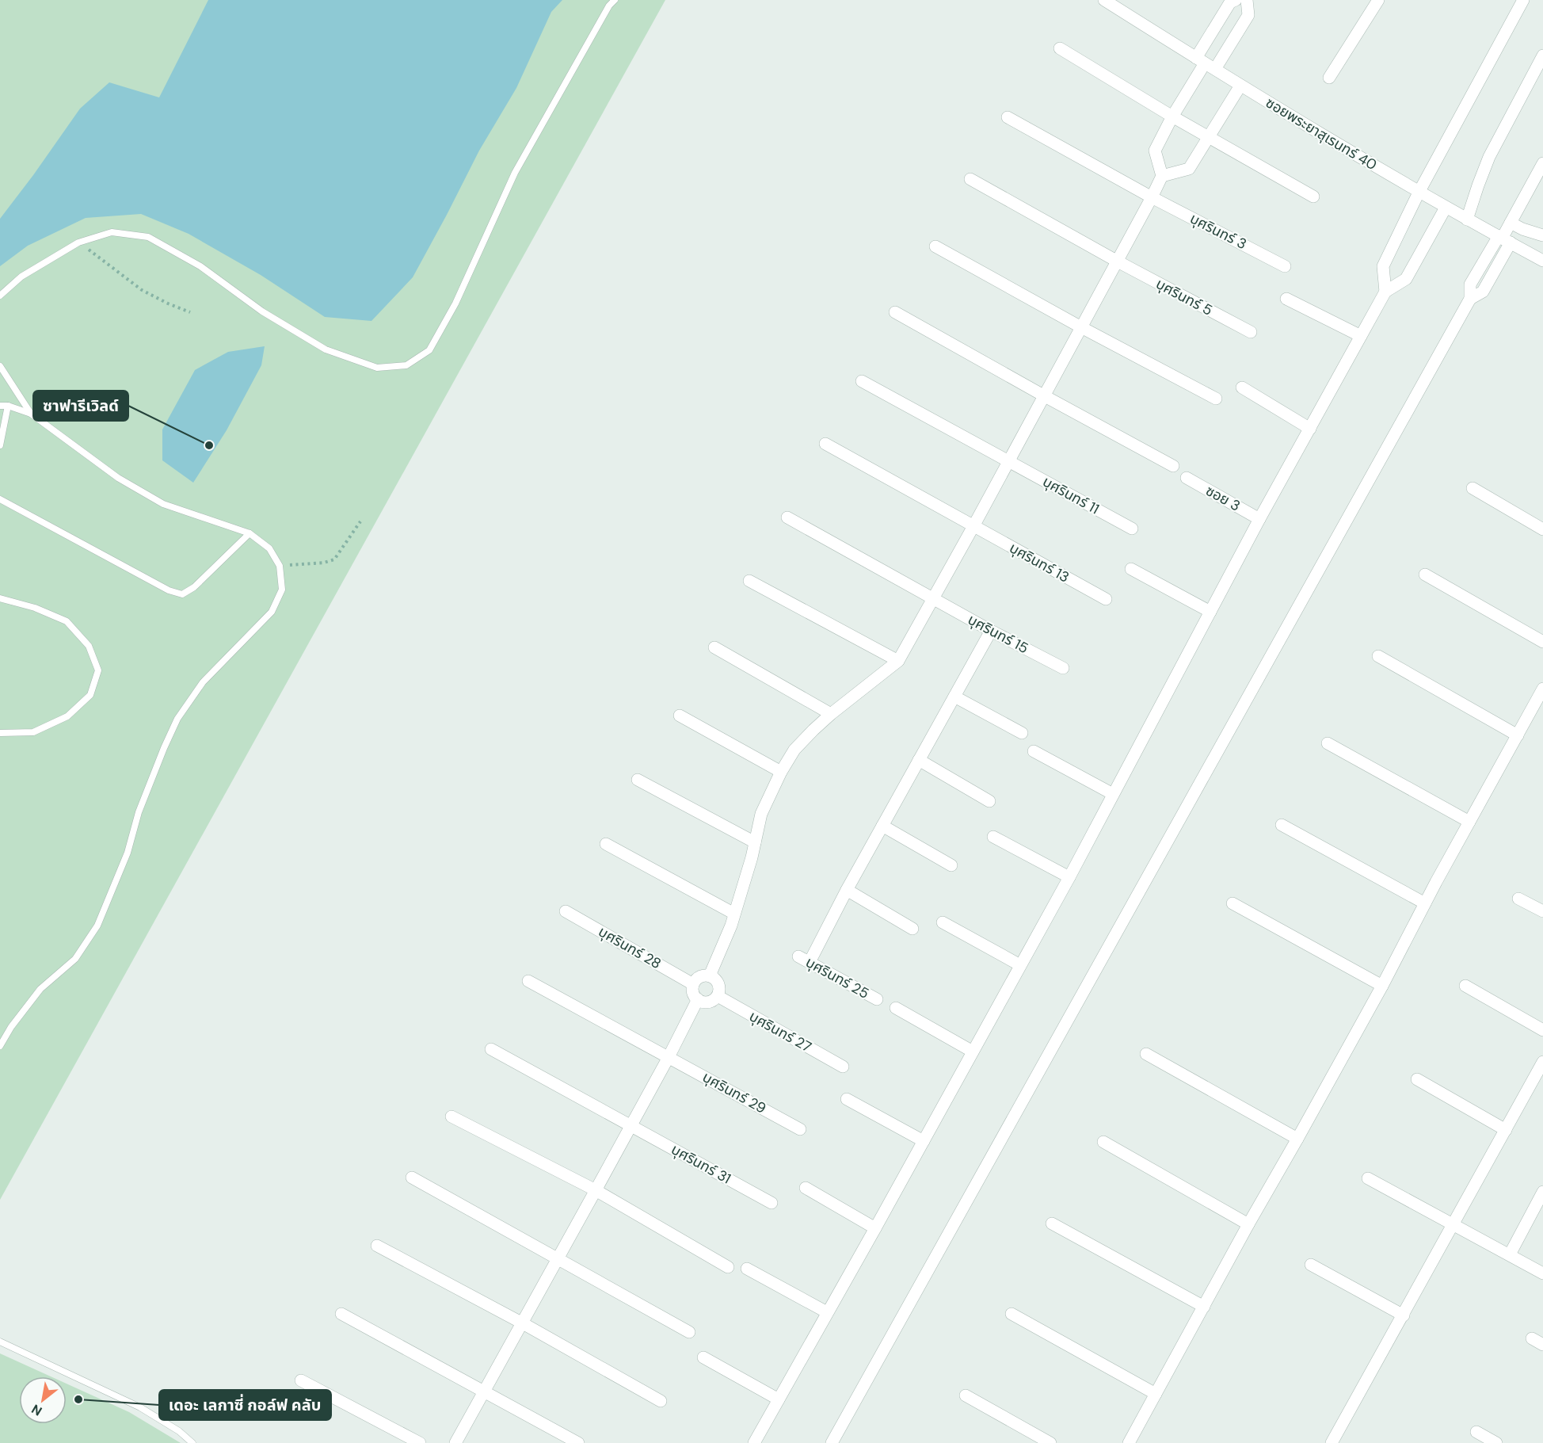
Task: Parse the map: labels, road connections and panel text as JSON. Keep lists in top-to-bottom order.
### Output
{
  "streets": {
    "street": [
      "ซอยพระยาสุเรนทร์ 40",
      "บุศรินทร์ 3",
      "บุศรินทร์ 5",
      "บุศรินทร์ 11",
      "ซอย 3",
      "บุศรินทร์ 13",
      "บุศรินทร์ 15",
      "บุศรินทร์ 28",
      "บุศรินทร์ 25",
      "บุศรินทร์ 27",
      "บุศรินทร์ 29",
      "บุศรินทร์ 31"
    ]
  },
  "crossings": [
    ["บุศรินทร์ 28", "บุศรินทร์ 27"]
  ],
  "places": ["ซาฟารีเวิลด์", "เดอะ เลกาซี่ กอล์ฟ คลับ"],
  "north": "bottom left"
}
